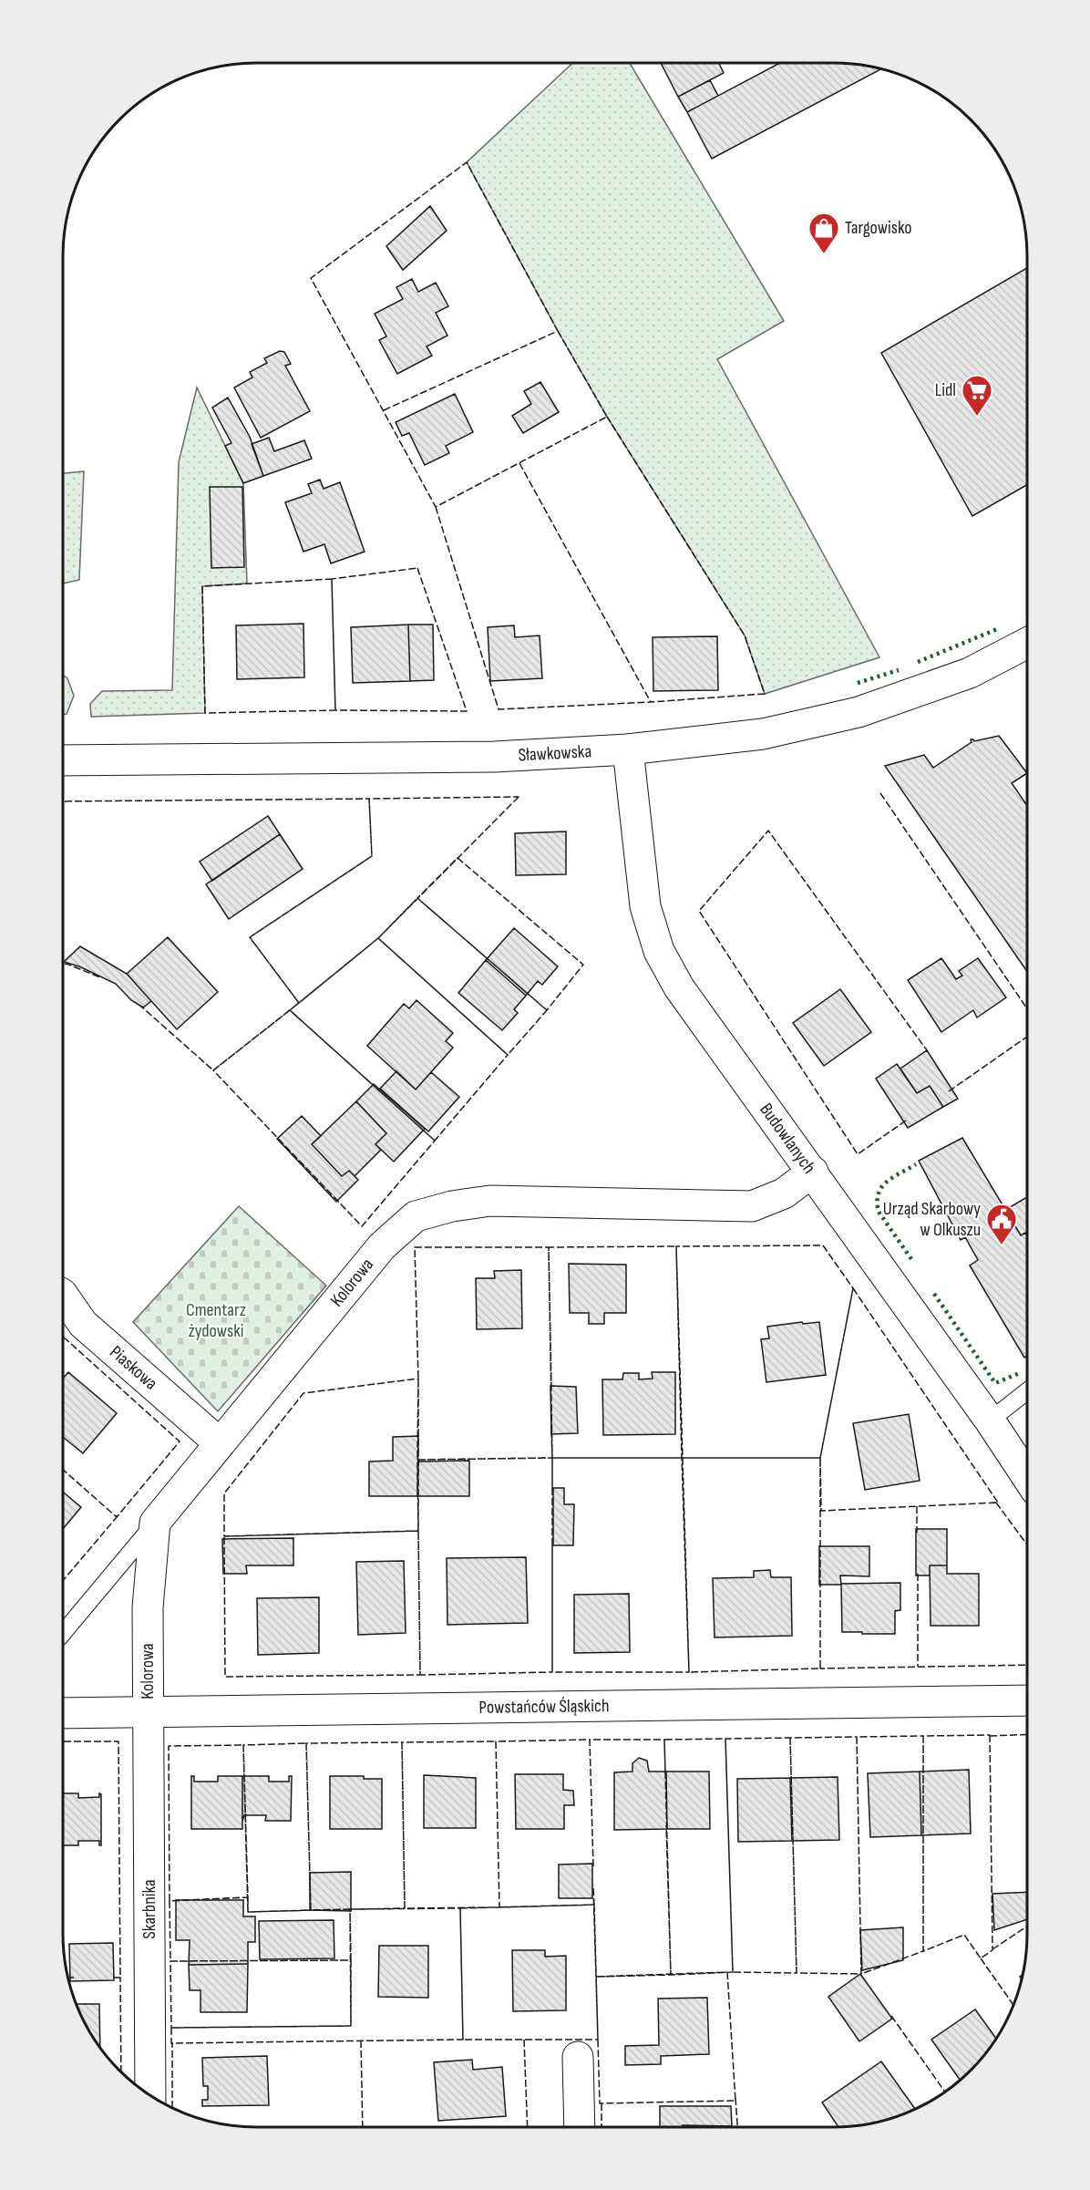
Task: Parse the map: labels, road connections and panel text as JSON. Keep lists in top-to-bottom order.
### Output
{
  "streets": {
    "street": [
      "Sławkowska",
      "Budowlanych",
      "Kolorowa",
      "Piaskowa",
      "Powstańców Śląskich",
      "Skarbnika"
    ]
  },
  "crossings": [
    ["Sławkowska", "Budowlanych"],
    ["Budowlanych", "Kolorowa"],
    ["Kolorowa", "Piaskowa"],
    ["Kolorowa", "Powstańców Śląskich"],
    ["Kolorowa", "Skarbnika"],
    ["Powstańców Śląskich", "Skarbnika"]
  ],
  "parks": ["Cmentarz żydowski"],
  "places": {
    "shop": ["Targowisko"],
    "supermarket": ["Lidl"],
    "public building": ["Urząd Skarbowy w Olkuszu"]
  }
}
